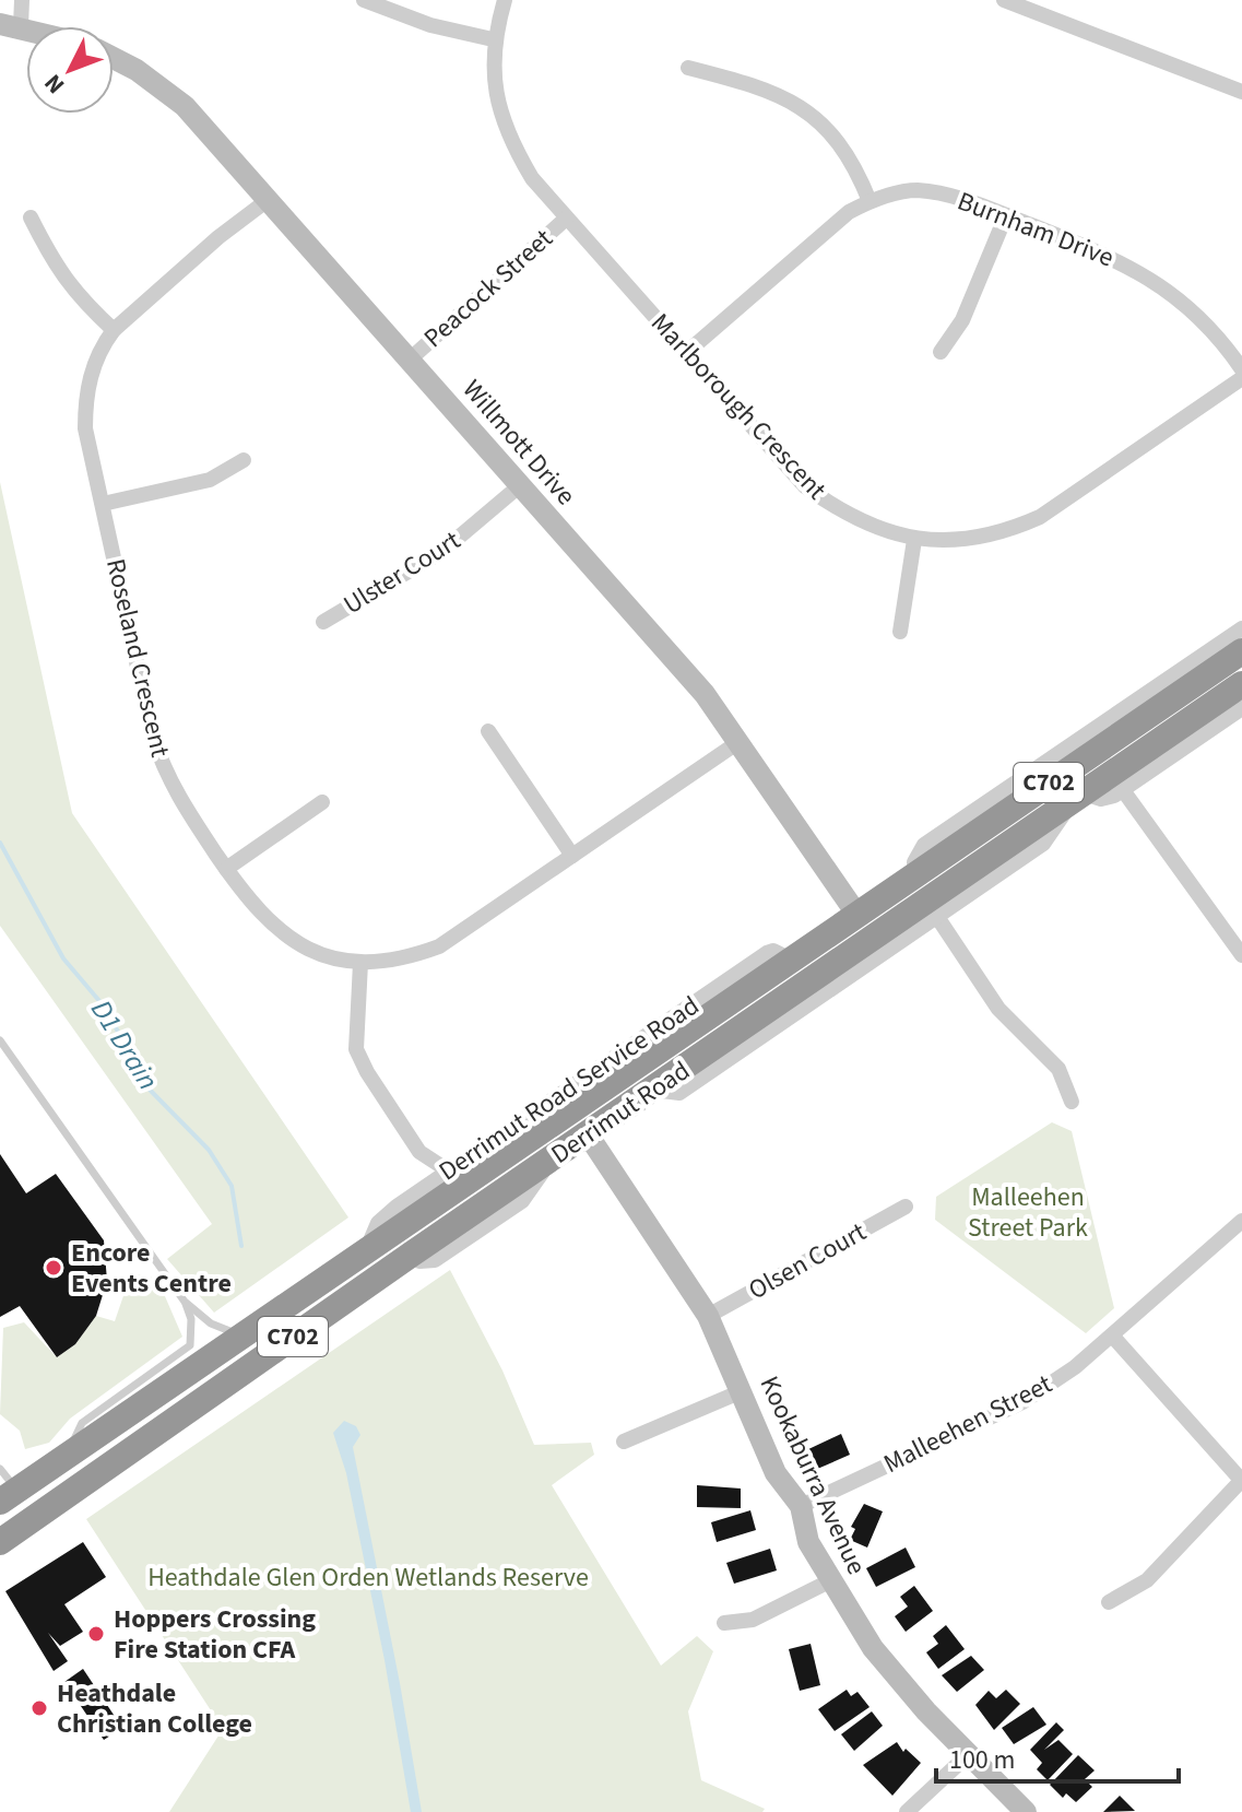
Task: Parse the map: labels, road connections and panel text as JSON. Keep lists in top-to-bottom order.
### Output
{
  "streets": {
    "highway": ["C702", "Derrimut Road"],
    "street": [
      "Burnham Drive",
      "Peacock Street",
      "Marlborough Crescent",
      "Willmott Drive",
      "Ulster Court",
      "Roseland Crescent",
      "Derrimut Road Service Road",
      "Olsen Court",
      "Malleehen Street",
      "Kookaburra Avenue"
    ]
  },
  "crossings": [
    ["Burnham Drive", "Marlborough Crescent"],
    ["Peacock Street", "Marlborough Crescent"],
    ["Peacock Street", "Willmott Drive"],
    ["Willmott Drive", "Ulster Court"],
    ["Willmott Drive", "Roseland Crescent"],
    ["Willmott Drive", "Derrimut Road"],
    ["Derrimut Road Service Road", "Derrimut Road"],
    ["Derrimut Road", "Kookaburra Avenue"],
    ["Olsen Court", "Kookaburra Avenue"],
    ["Malleehen Street", "Kookaburra Avenue"]
  ],
  "water": ["D1 Drain"],
  "parks": ["Malleehen Street Park", "Heathdale Glen Orden Wetlands Reserve"],
  "places": ["Encore Events Centre", "Hoppers Crossing Fire Station CFA", "Heathdale Christian College"],
  "scale_bar": "100 m",
  "north": "bottom left"
}
